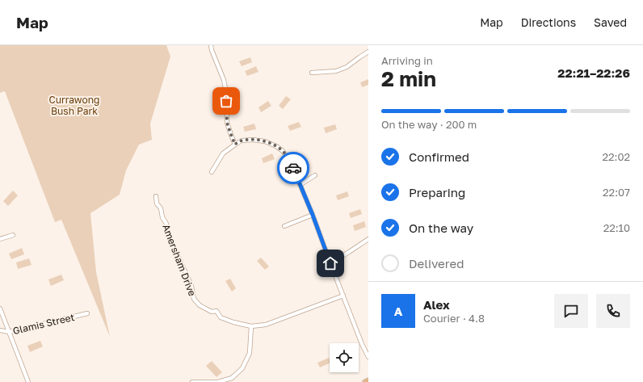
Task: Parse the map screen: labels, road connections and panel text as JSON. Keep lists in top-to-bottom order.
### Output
{
  "streets": {
    "street": ["Amersham Drive", "Glamis Street"]
  },
  "parks": ["Currawong Bush Park"],
  "page": {
    "header": "Map",
    "nav": ["Map", "Directions", "Saved"],
    "heading": ["2 min", "Arriving in", "22:21–22:26"],
    "panel": ["Alex", "Courier · 4.8"],
    "bar": "On the way · 200 m",
    "list": [
      ["Confirmed", "22:02"],
      ["Preparing", "22:07"],
      ["On the way", "22:10"],
      "Delivered"
    ],
    "round": "A"
  }
}
